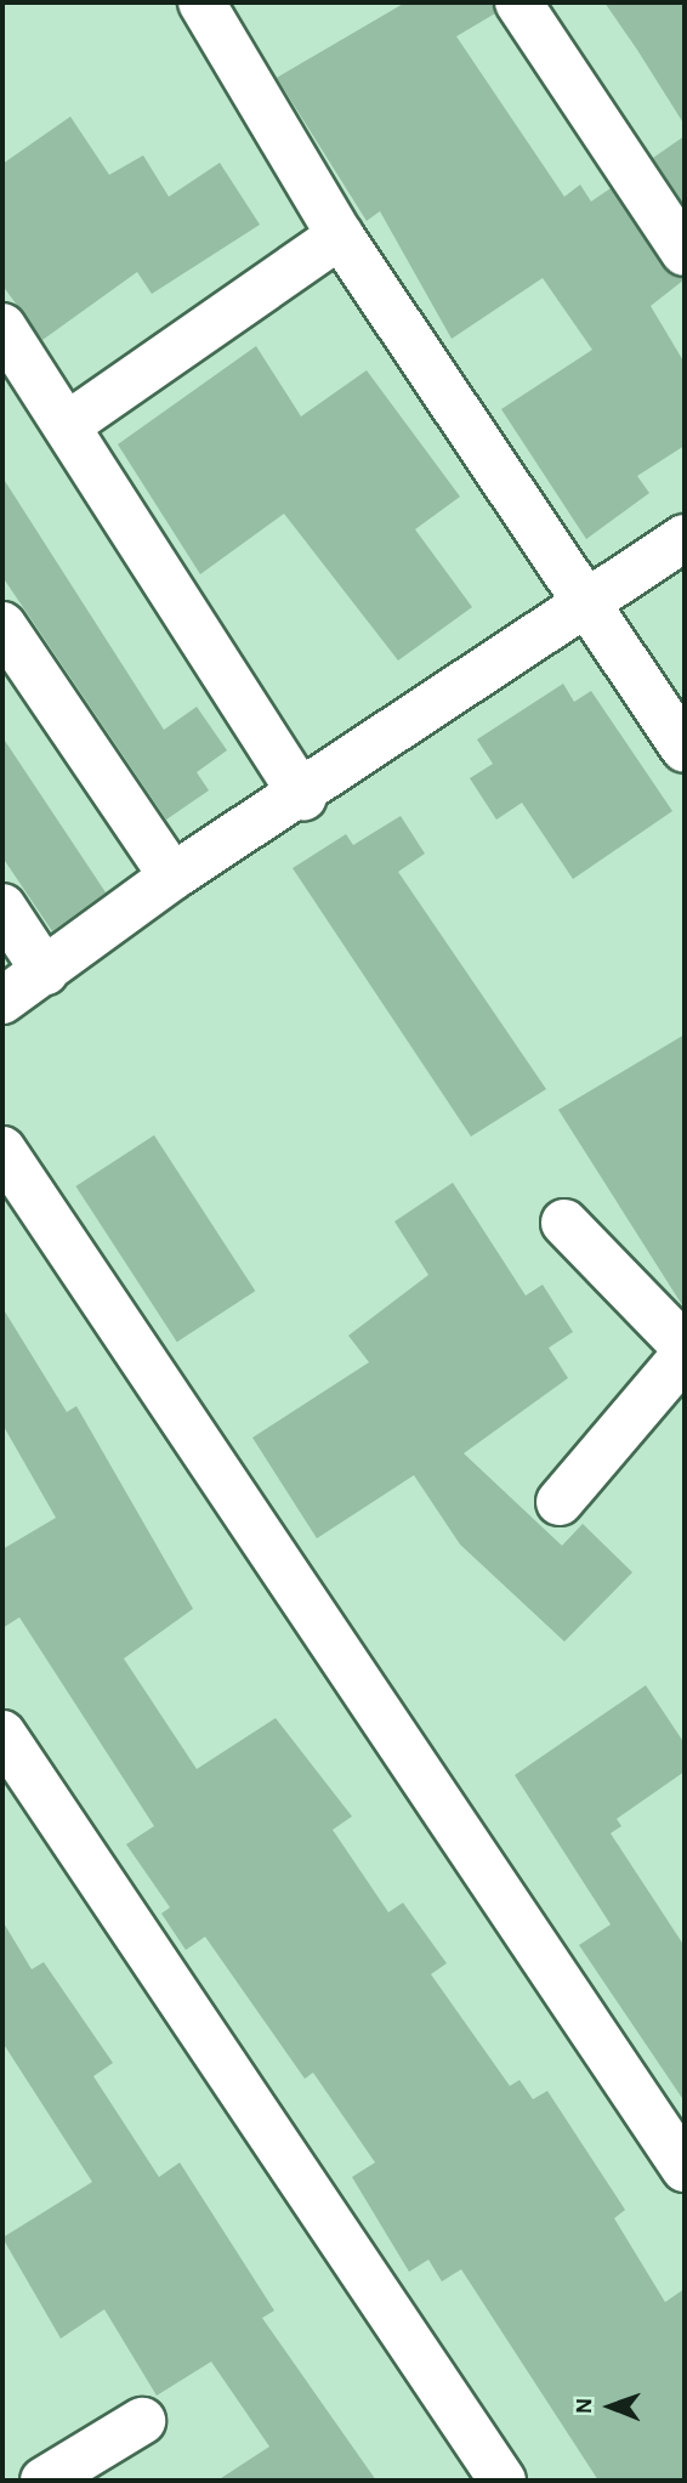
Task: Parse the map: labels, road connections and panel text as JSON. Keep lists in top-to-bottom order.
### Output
{
  "north": "left"
}
